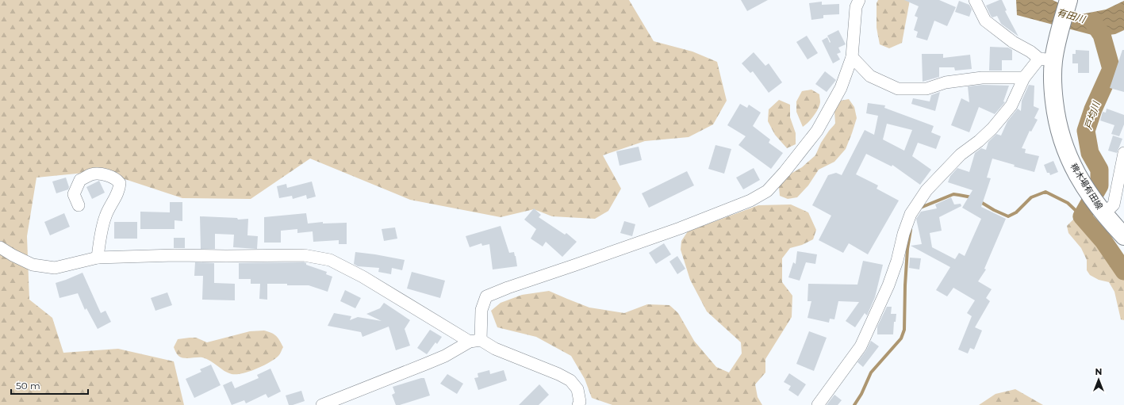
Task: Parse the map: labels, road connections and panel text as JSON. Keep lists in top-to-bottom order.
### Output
{
  "streets": {
    "main road": ["稗木場有田線"]
  },
  "water": ["有田川", "戸均川"],
  "scale_bar": "50 m",
  "north": "top"
}
